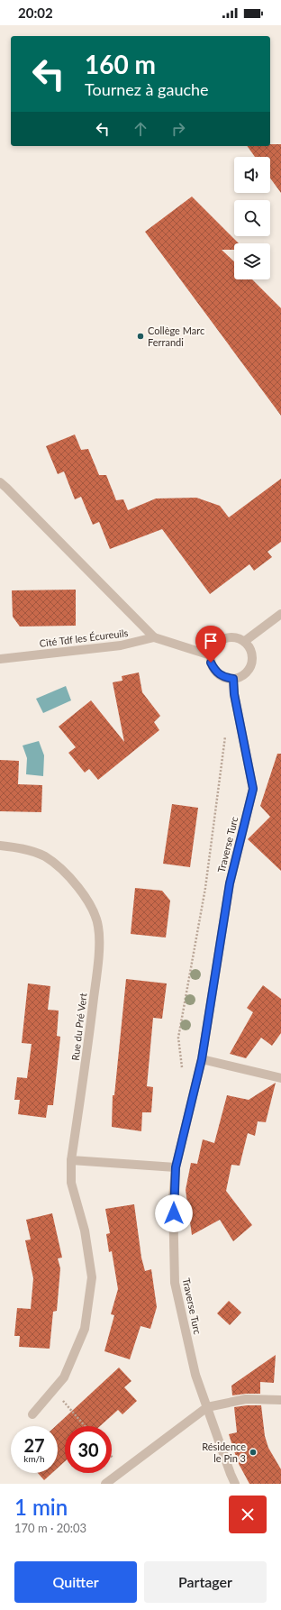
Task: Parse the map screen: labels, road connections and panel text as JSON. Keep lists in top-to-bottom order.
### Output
{
  "streets": {
    "street": ["Cité Tdf les Écureuils", "Traverse Turc", "Rue du Pré Vert"]
  },
  "places": ["Collège Marc Ferrandi", "Résidence le Pin 3"],
  "page": {
    "status": "20:02",
    "turn": ["160 m", "Tournez à gauche"],
    "speed": "27 km/h",
    "limit": "30",
    "heading": ["1 min", "170 m · 20:03"],
    "buttons": ["Quitter", "Partager"]
  }
}
